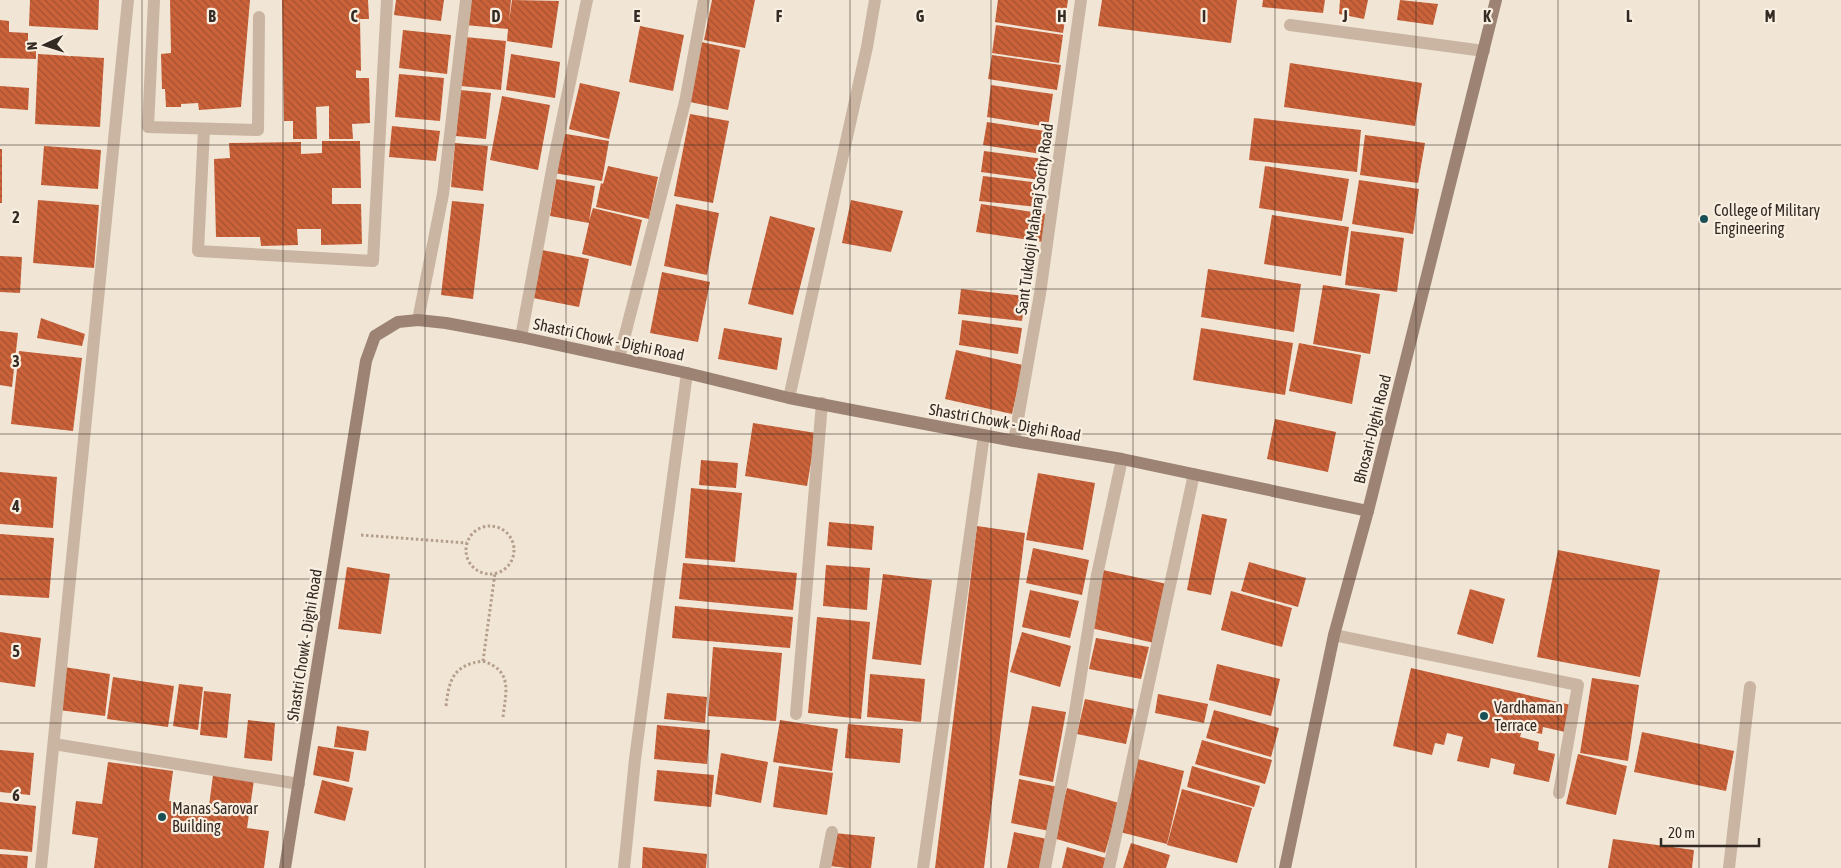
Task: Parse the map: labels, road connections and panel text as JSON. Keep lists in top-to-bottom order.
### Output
{
  "streets": {
    "street": ["Sant Tukdoji Maharaj Socity Road", "Shastri Chowk - Dighi Road", "Bhosari-Dighi Road"]
  },
  "crossings": [
    ["Sant Tukdoji Maharaj Socity Road", "Shastri Chowk - Dighi Road"],
    ["Shastri Chowk - Dighi Road", "Bhosari-Dighi Road"]
  ],
  "places": ["College of Military Engineering", "Vardhaman Terrace", "Manas Sarovar Building"],
  "scale_bar": "20 m",
  "north": "left",
  "grid": {
    "columns": [
      "B",
      "C",
      "D",
      "E",
      "F",
      "G",
      "H",
      "I",
      "J",
      "K",
      "L",
      "M"
    ],
    "rows": [
      "2",
      "3",
      "4",
      "5",
      "6"
    ]
  }
}
